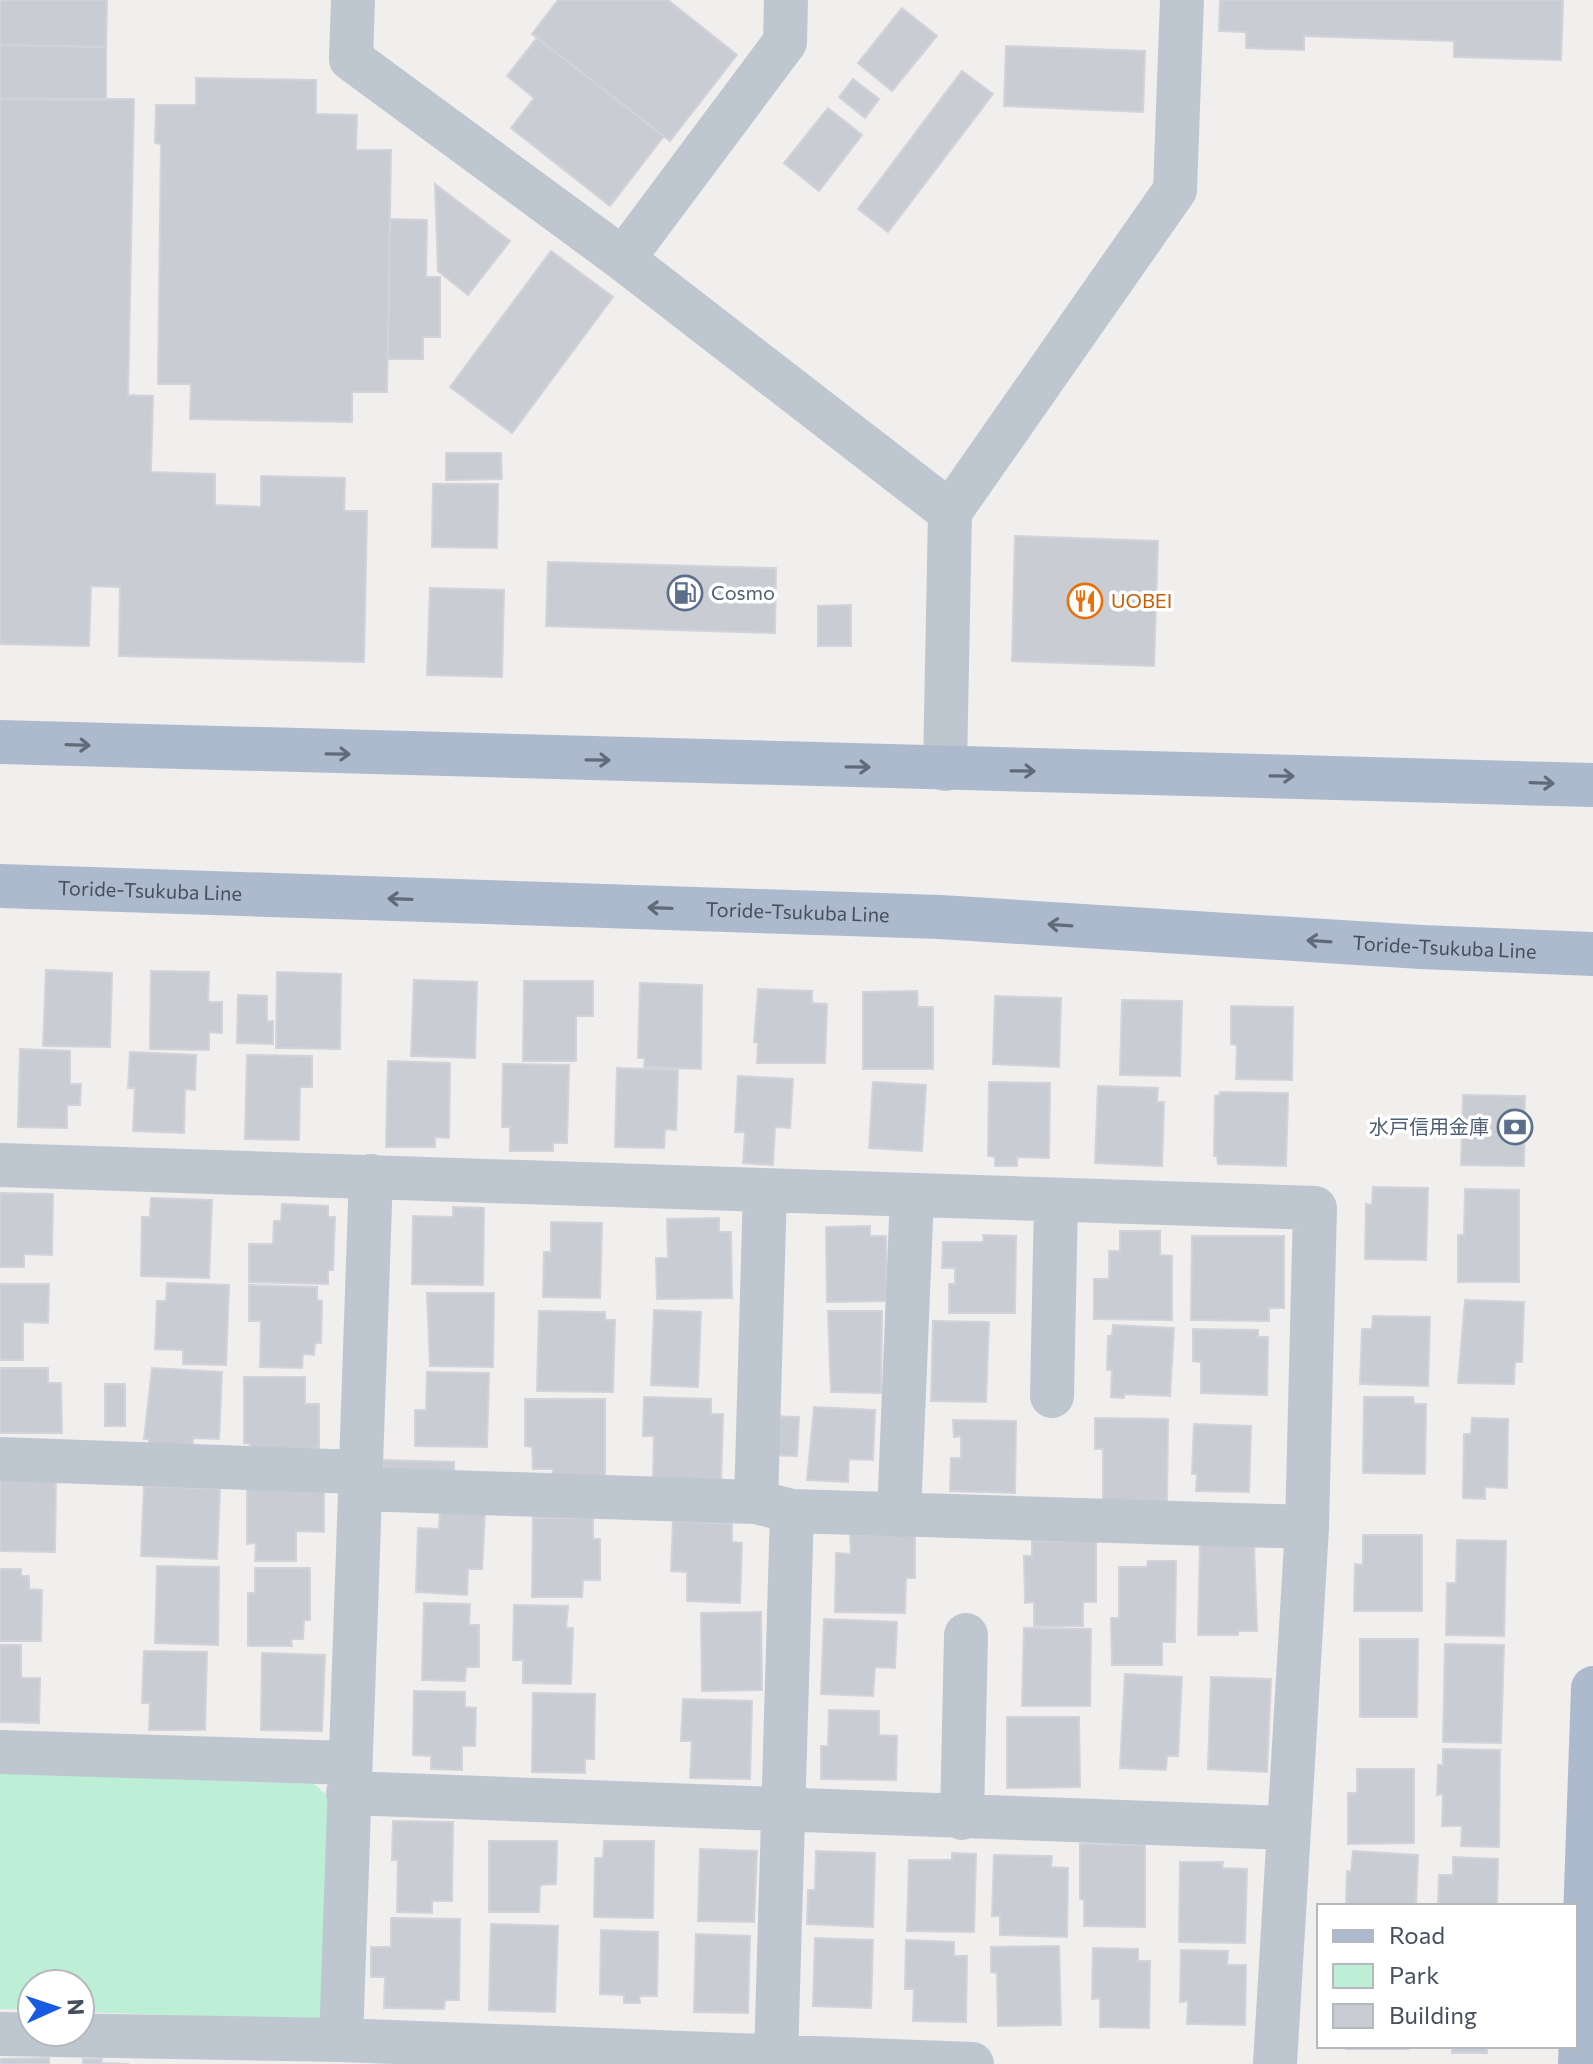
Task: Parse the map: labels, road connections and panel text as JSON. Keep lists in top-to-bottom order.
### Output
{
  "streets": {
    "main road": ["Toride-Tsukuba Line"]
  },
  "places": {
    "fuel station": ["Cosmo"],
    "restaurant": ["UOBEI"],
    "bank": ["水戸信用金庫"]
  },
  "legend": ["Road", "Park", "Building"],
  "north": "right"
}
